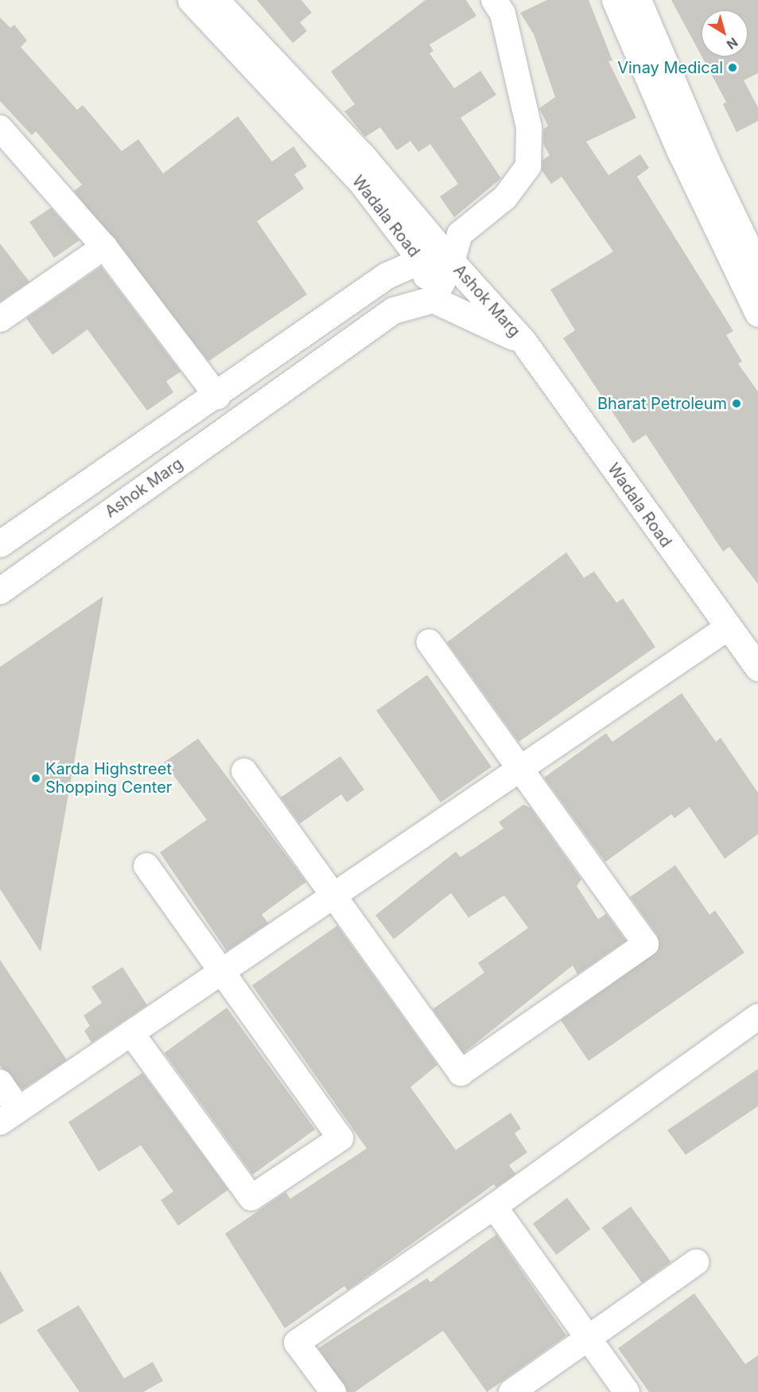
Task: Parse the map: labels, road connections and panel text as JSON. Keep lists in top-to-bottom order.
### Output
{
  "streets": {
    "street": ["Wadala Road", "Ashok Marg"]
  },
  "crossings": [
    ["Wadala Road", "Ashok Marg"]
  ],
  "places": ["Vinay Medical", "Bharat Petroleum", "Karda Highstreet Shopping Center"],
  "north": "bottom right"
}
